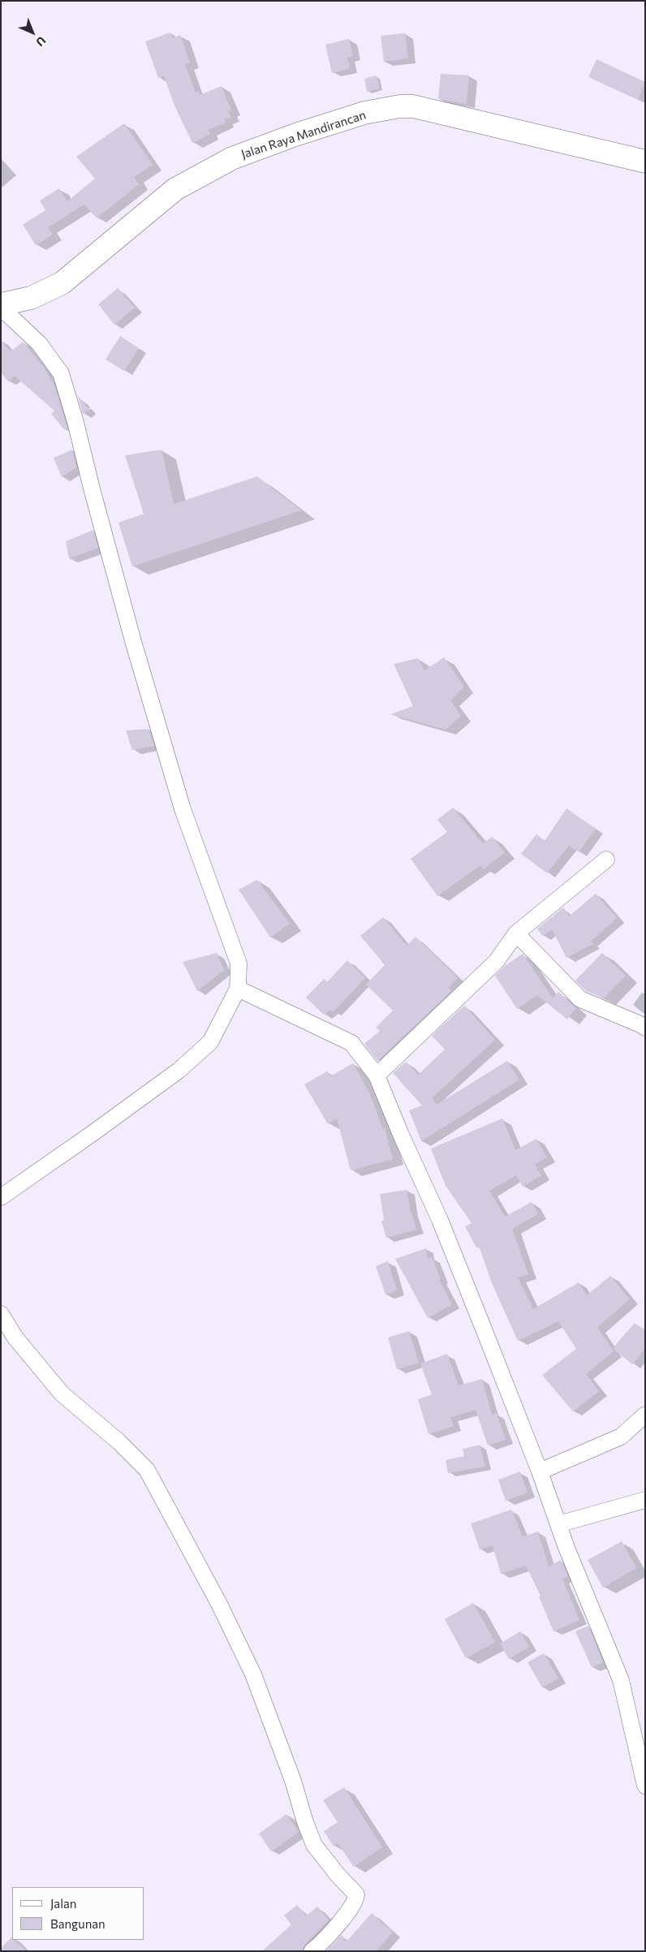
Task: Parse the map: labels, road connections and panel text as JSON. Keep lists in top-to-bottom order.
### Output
{
  "streets": {
    "street": ["Jalan Raya Mandirancan"]
  },
  "legend": ["Jalan", "Bangunan"],
  "north": "bottom right"
}
